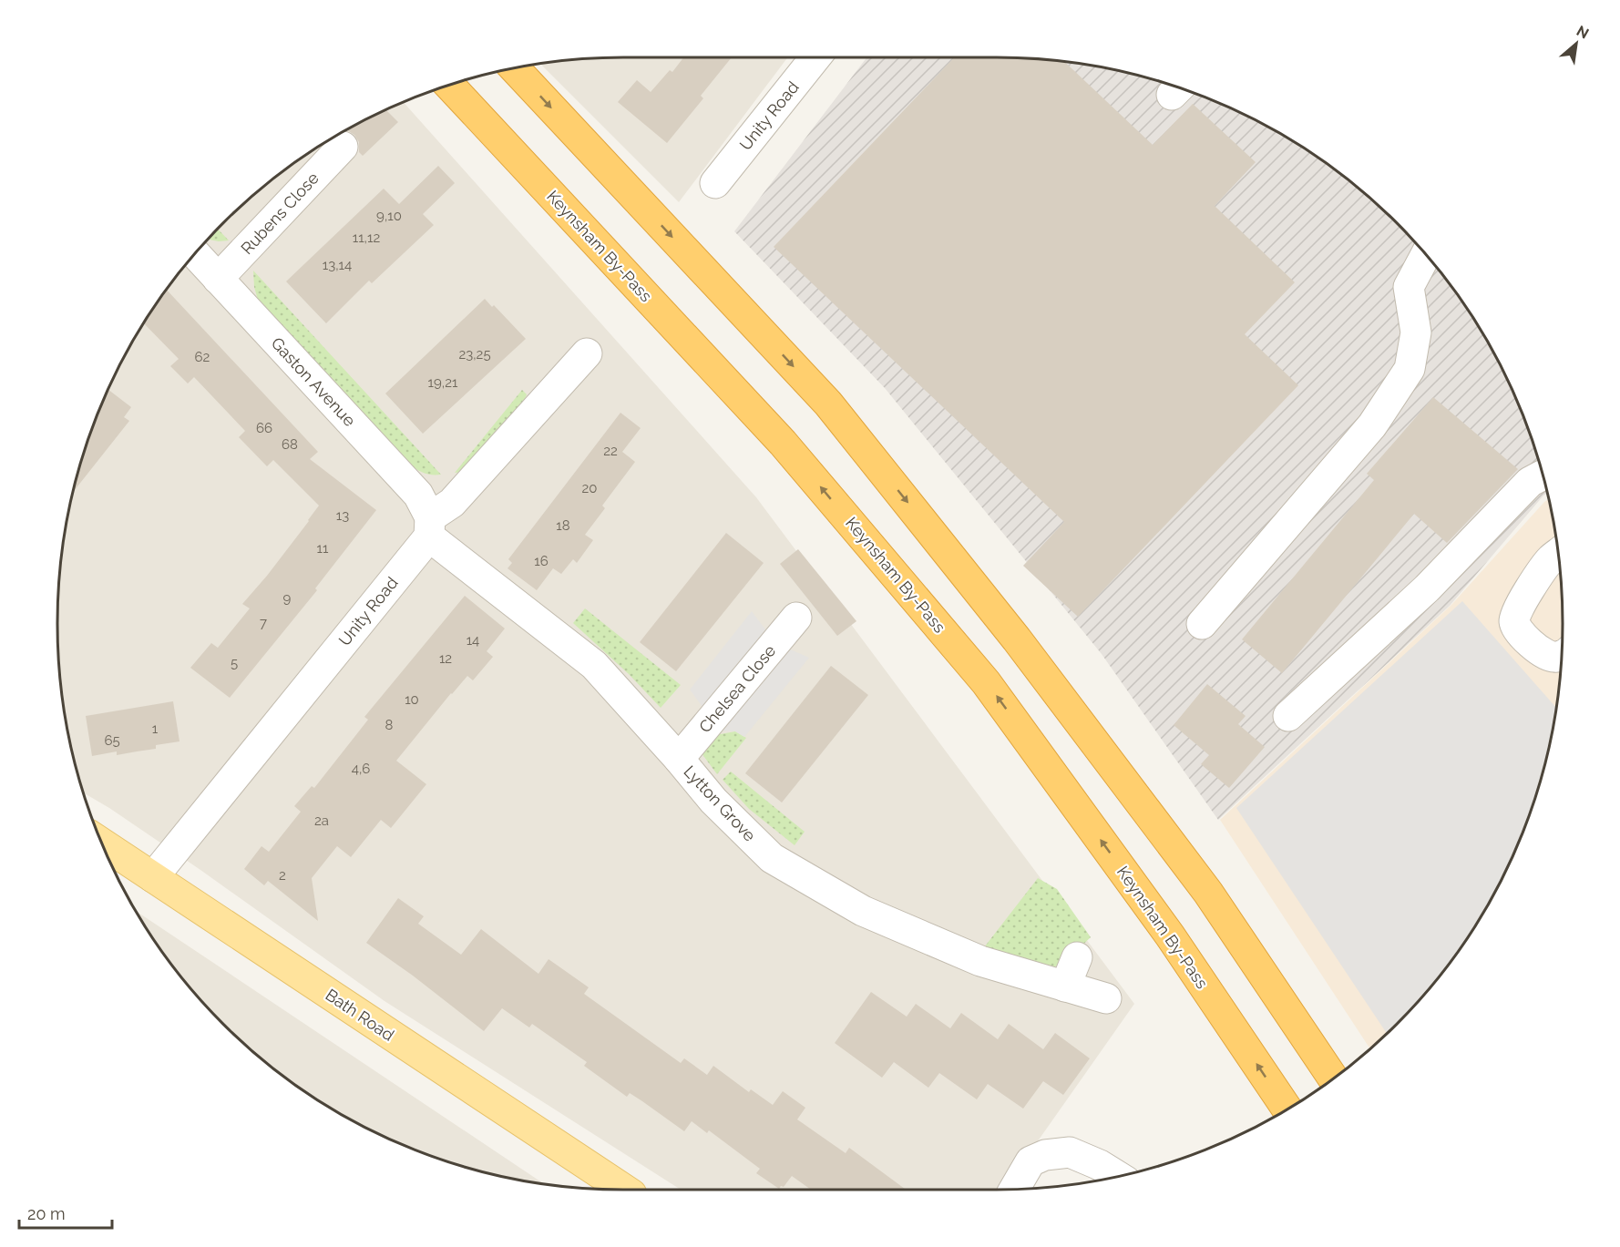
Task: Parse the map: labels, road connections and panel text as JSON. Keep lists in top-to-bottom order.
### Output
{
  "streets": {
    "highway": ["Keynsham By-Pass"],
    "main road": ["Bath Road"],
    "street": [
      "Unity Road",
      "Rubens Close",
      "Gaston Avenue",
      "Chelsea Close",
      "Lytton Grove"
    ]
  },
  "crossings": [
    ["Unity Road", "Gaston Avenue"],
    ["Unity Road", "Lytton Grove"],
    ["Unity Road", "Bath Road"],
    ["Rubens Close", "Gaston Avenue"],
    ["Gaston Avenue", "Lytton Grove"],
    ["Chelsea Close", "Lytton Grove"]
  ],
  "house_numbers": [
    "9,10",
    "11,12",
    "13,14",
    "23,25",
    "62",
    "19,21",
    "66",
    "68",
    "22",
    "20",
    "13",
    "18",
    "11",
    "16",
    "9",
    "7",
    "14",
    "12",
    "5",
    "10",
    "8",
    "1",
    "65",
    "4,6",
    "2a",
    "2"
  ],
  "scale_bar": "20 m",
  "north": "top right"
}
